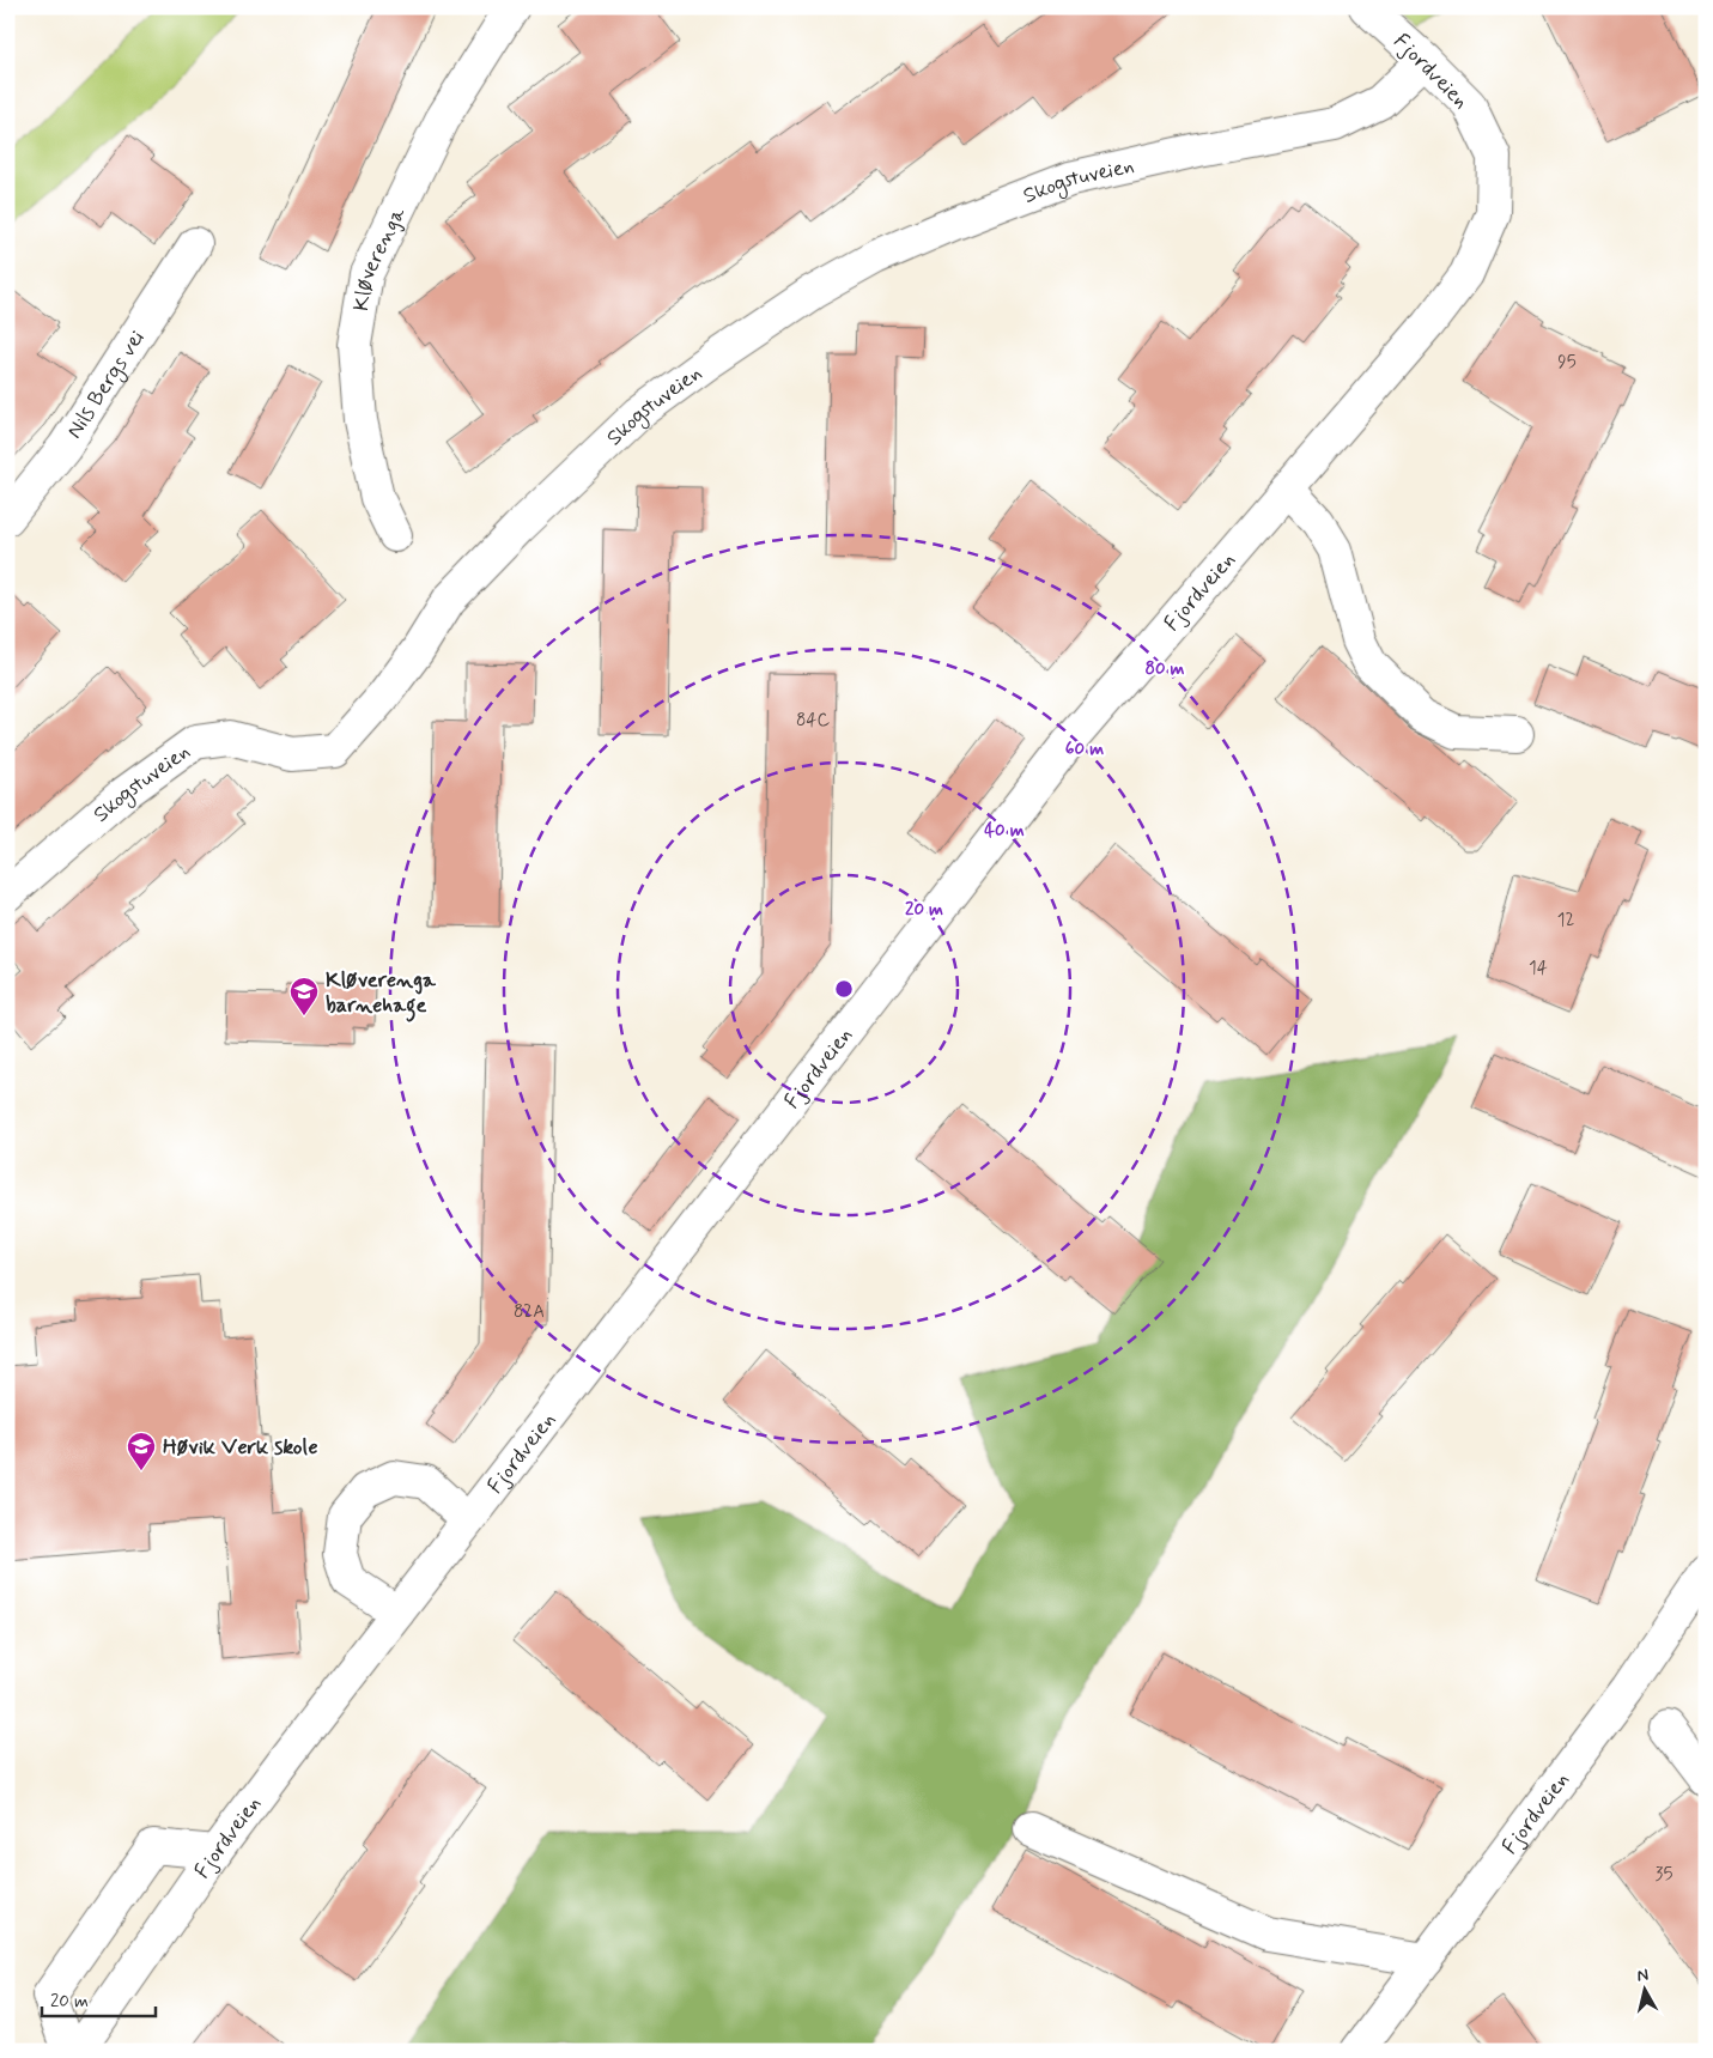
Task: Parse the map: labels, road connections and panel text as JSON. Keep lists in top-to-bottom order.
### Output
{
  "streets": {
    "street": [
      "Fjordveien",
      "Skogstuveien",
      "Kløverenga",
      "Nils Bergs vei"
    ]
  },
  "crossings": [
    ["Fjordveien", "Skogstuveien"]
  ],
  "places": {
    "school or university": ["Kløverenga barnehage", "Høvik Verk skole"]
  },
  "house_numbers": [
    "95",
    "84C",
    "12",
    "14",
    "82A",
    "35"
  ],
  "scale_bar": "20 m",
  "north": "top",
  "rings": [
    "80 m",
    "60 m",
    "40 m",
    "20 m"
  ]
}
